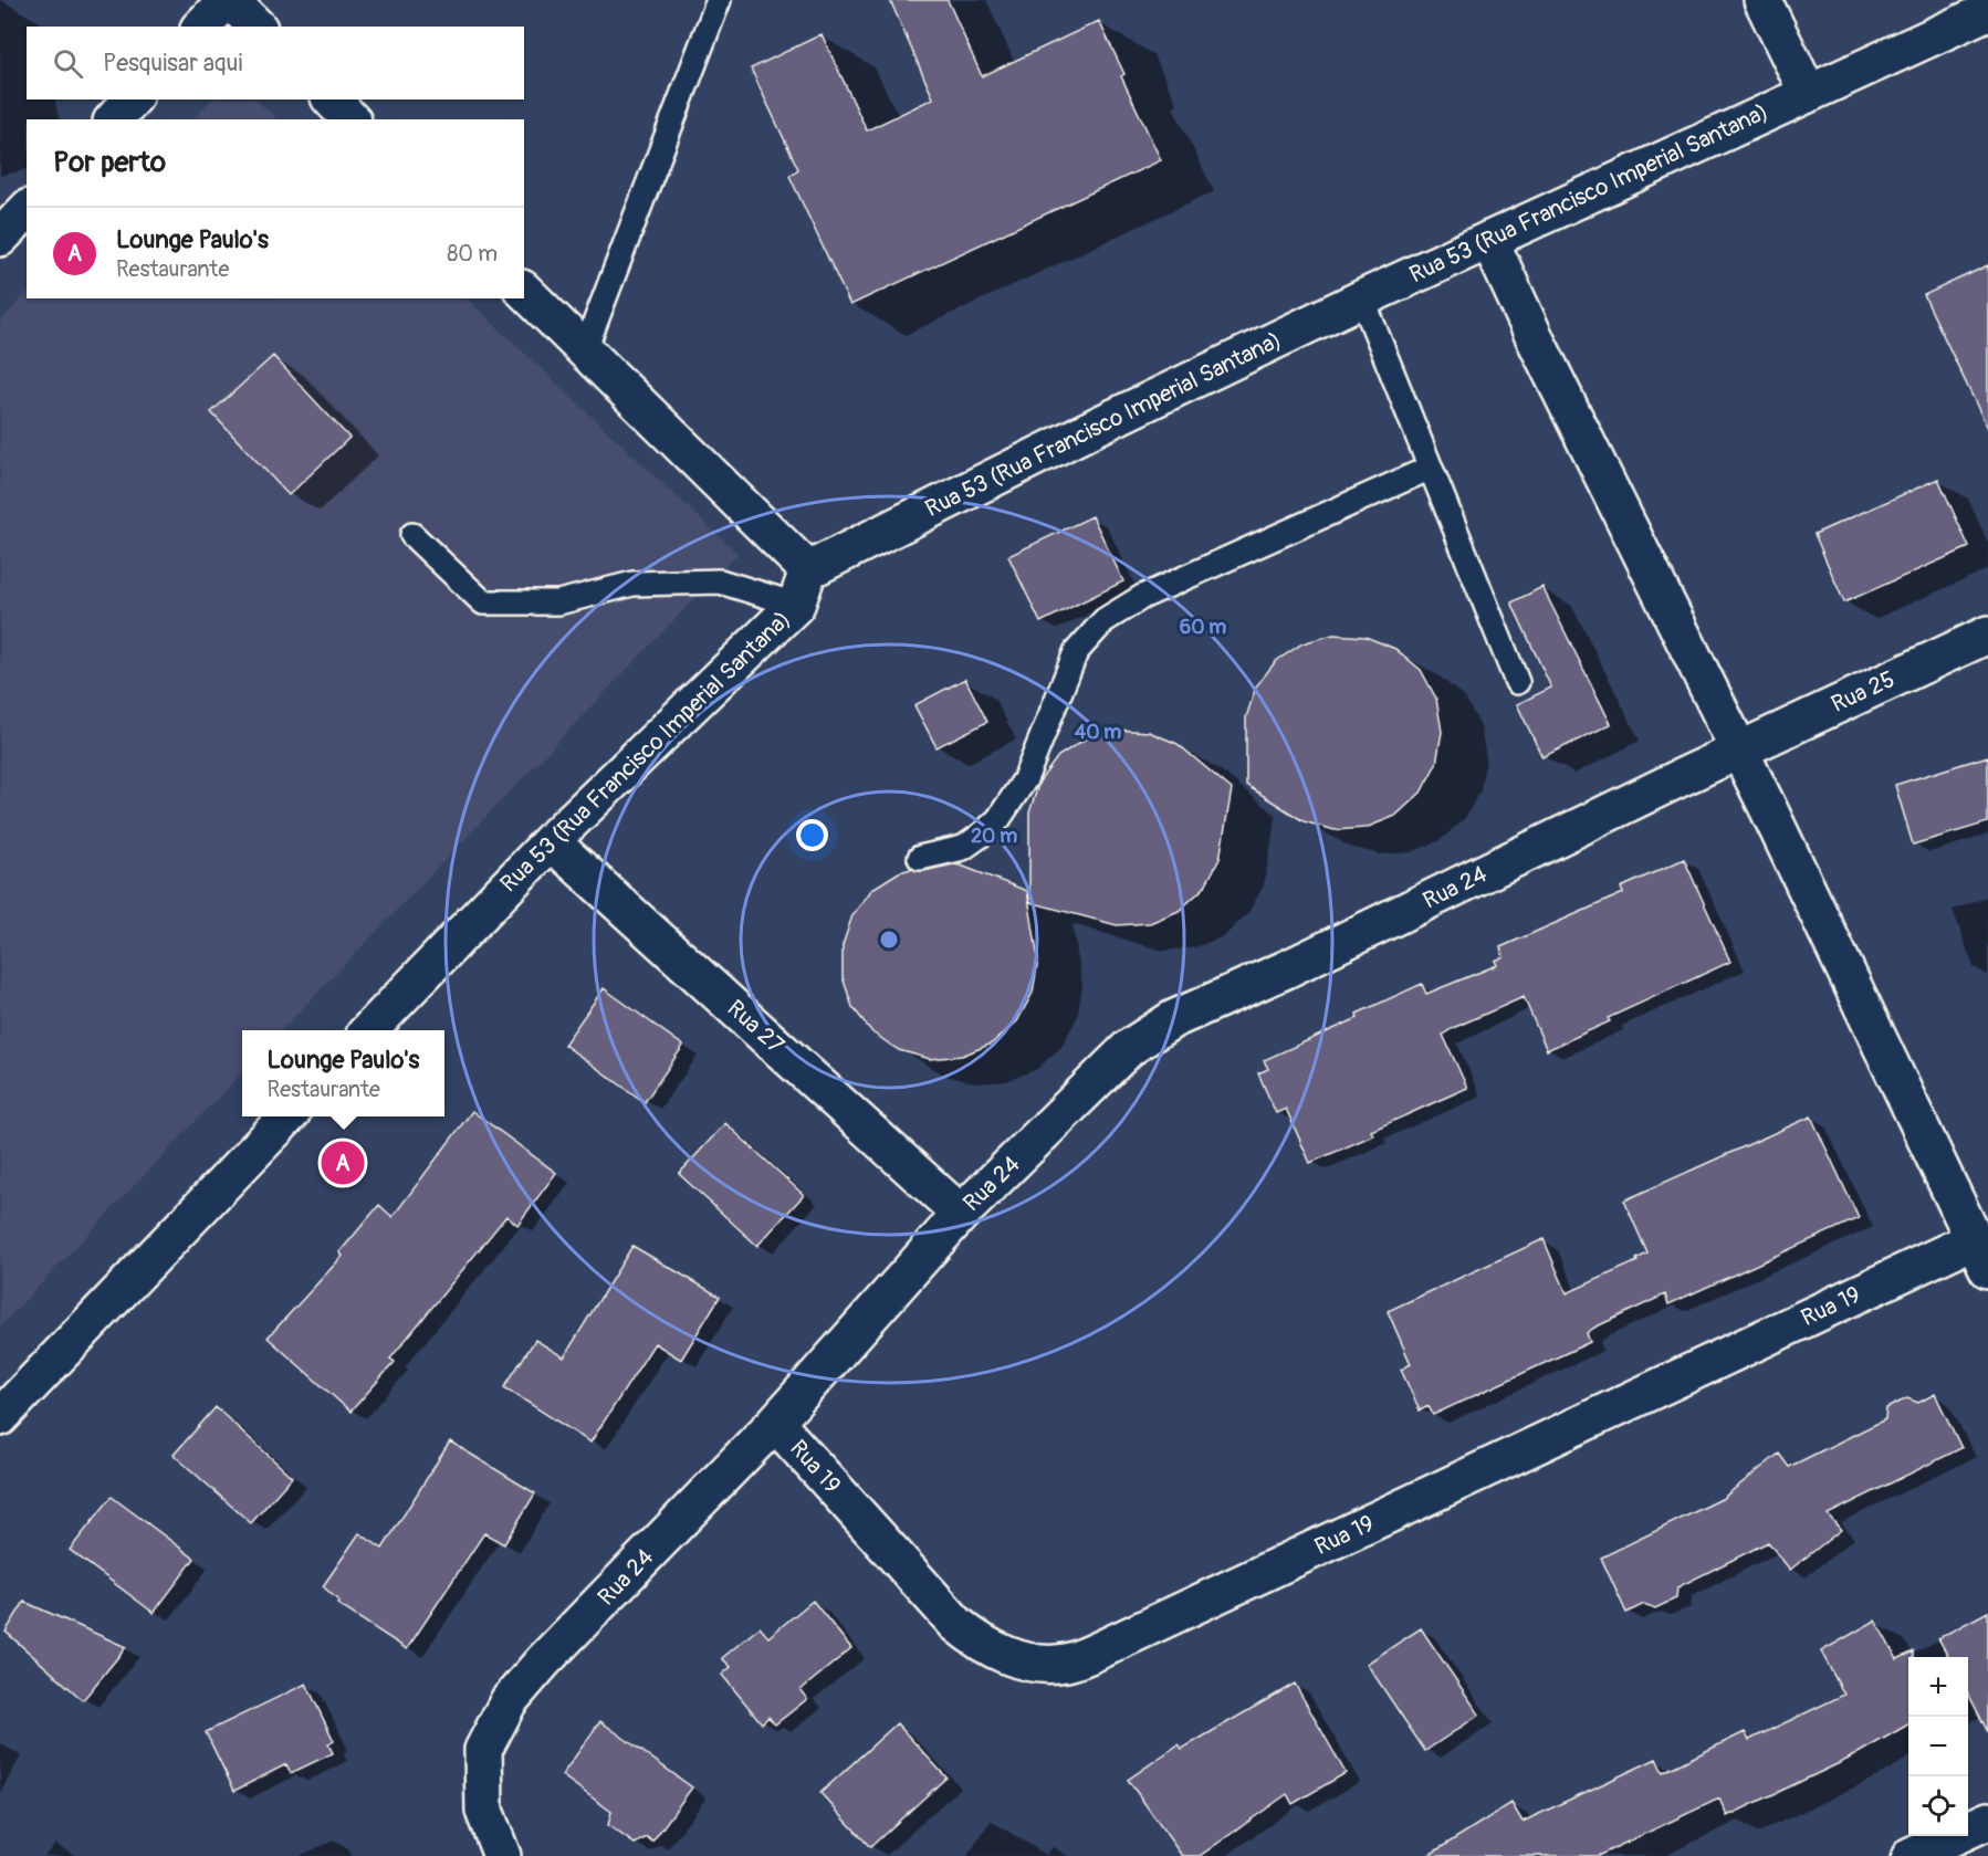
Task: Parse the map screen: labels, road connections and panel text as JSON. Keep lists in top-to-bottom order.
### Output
{
  "streets": {
    "street": [
      "Rua 53 (Rua Francisco Imperial Santana)",
      "Rua 25",
      "Rua 24",
      "Rua 27",
      "Rua 19"
    ]
  },
  "crossings": [
    ["Rua 53 (Rua Francisco Imperial Santana)", "Rua 27"],
    ["Rua 25", "Rua 24"],
    ["Rua 24", "Rua 27"],
    ["Rua 24", "Rua 19"]
  ],
  "page": {
    "search": "Pesquisar aqui",
    "heading": "Por perto",
    "list": [
      {
        "mark": "A",
        "name": "Lounge Paulo's",
        "note": "Restaurante",
        "value": "80 m"
      }
    ],
    "popup": ["Lounge Paulo's", "Restaurante"],
    "pins": "A",
    "map_buttons": ["+", "−"]
  },
  "rings": ["60 m", "40 m", "20 m"]
}
